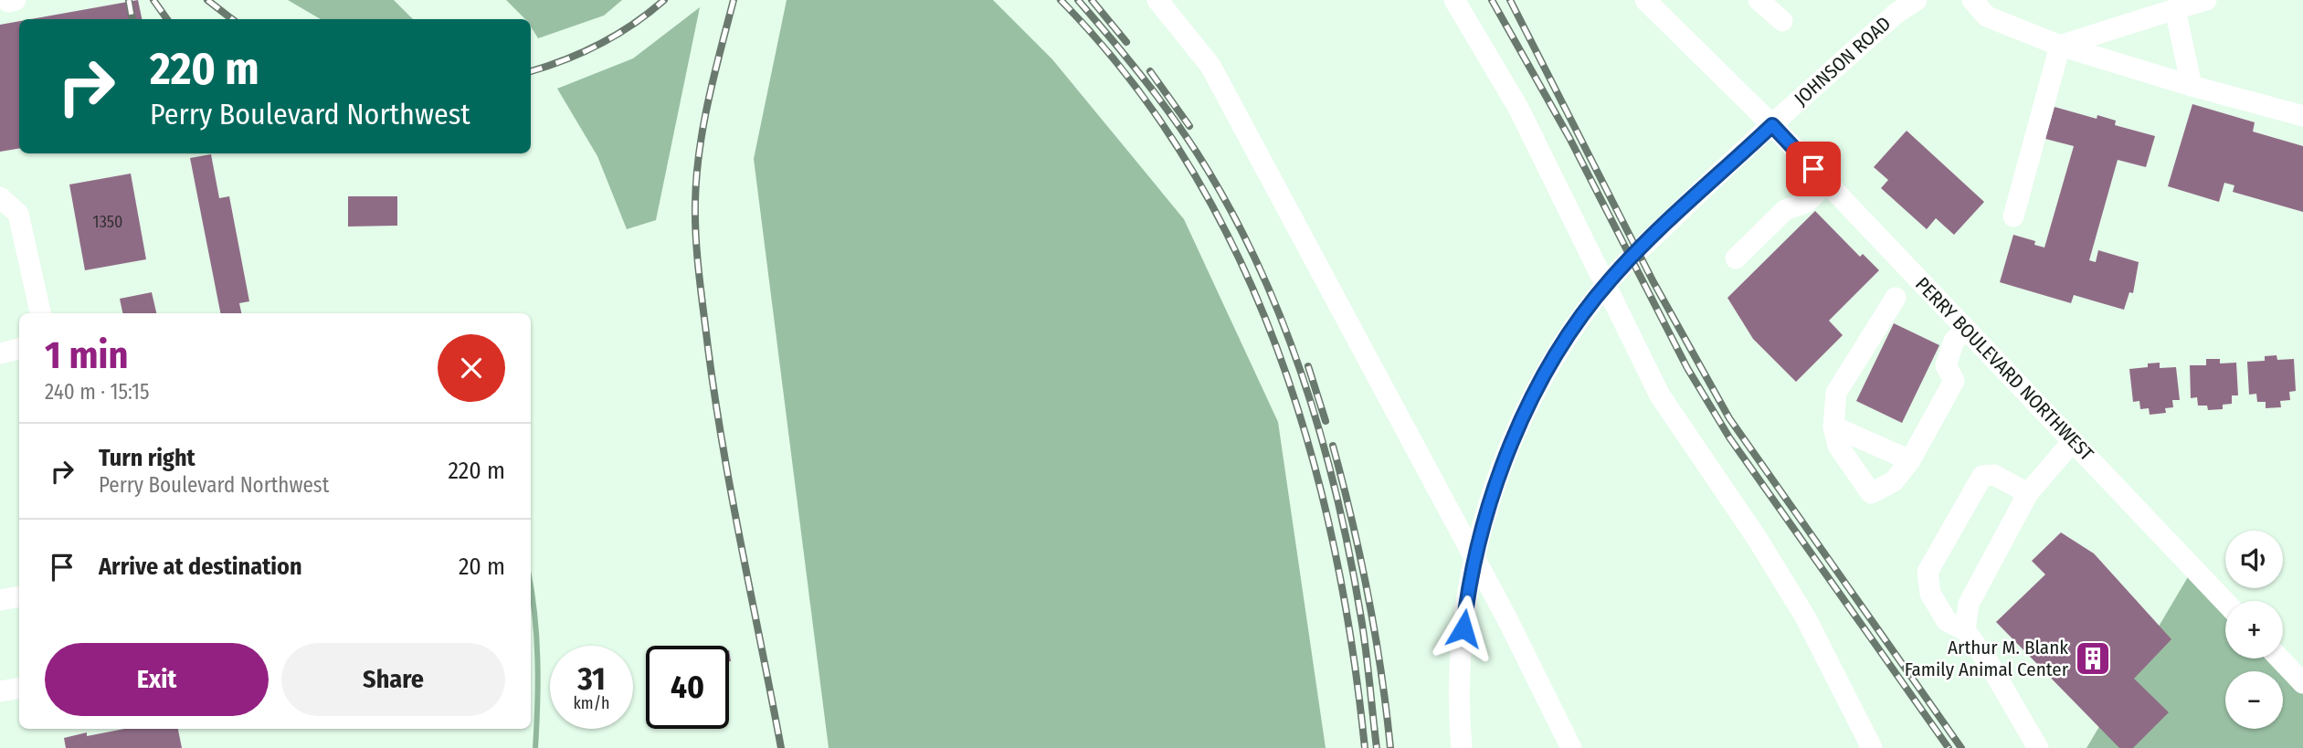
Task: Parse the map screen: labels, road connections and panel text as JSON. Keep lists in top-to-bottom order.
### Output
{
  "streets": {
    "street": ["JOHNSON ROAD", "PERRY BOULEVARD NORTHWEST"]
  },
  "crossings": [
    ["JOHNSON ROAD", "PERRY BOULEVARD NORTHWEST"]
  ],
  "places": {
    "building": ["Arthur M. Blank Family Animal Center"]
  },
  "house_numbers": ["1350"],
  "page": {
    "turn": ["220 m", "Perry Boulevard Northwest"],
    "heading": ["1 min", "240 m · 15:15"],
    "list": [
      {
        "name": "Turn right",
        "note": "Perry Boulevard Northwest",
        "value": "220 m"
      },
      {
        "name": "Arrive at destination",
        "value": "20 m"
      }
    ],
    "map_buttons": ["+", "−"],
    "buttons": ["Exit", "Share"],
    "speed": "31 km/h",
    "limit": "40"
  }
}
